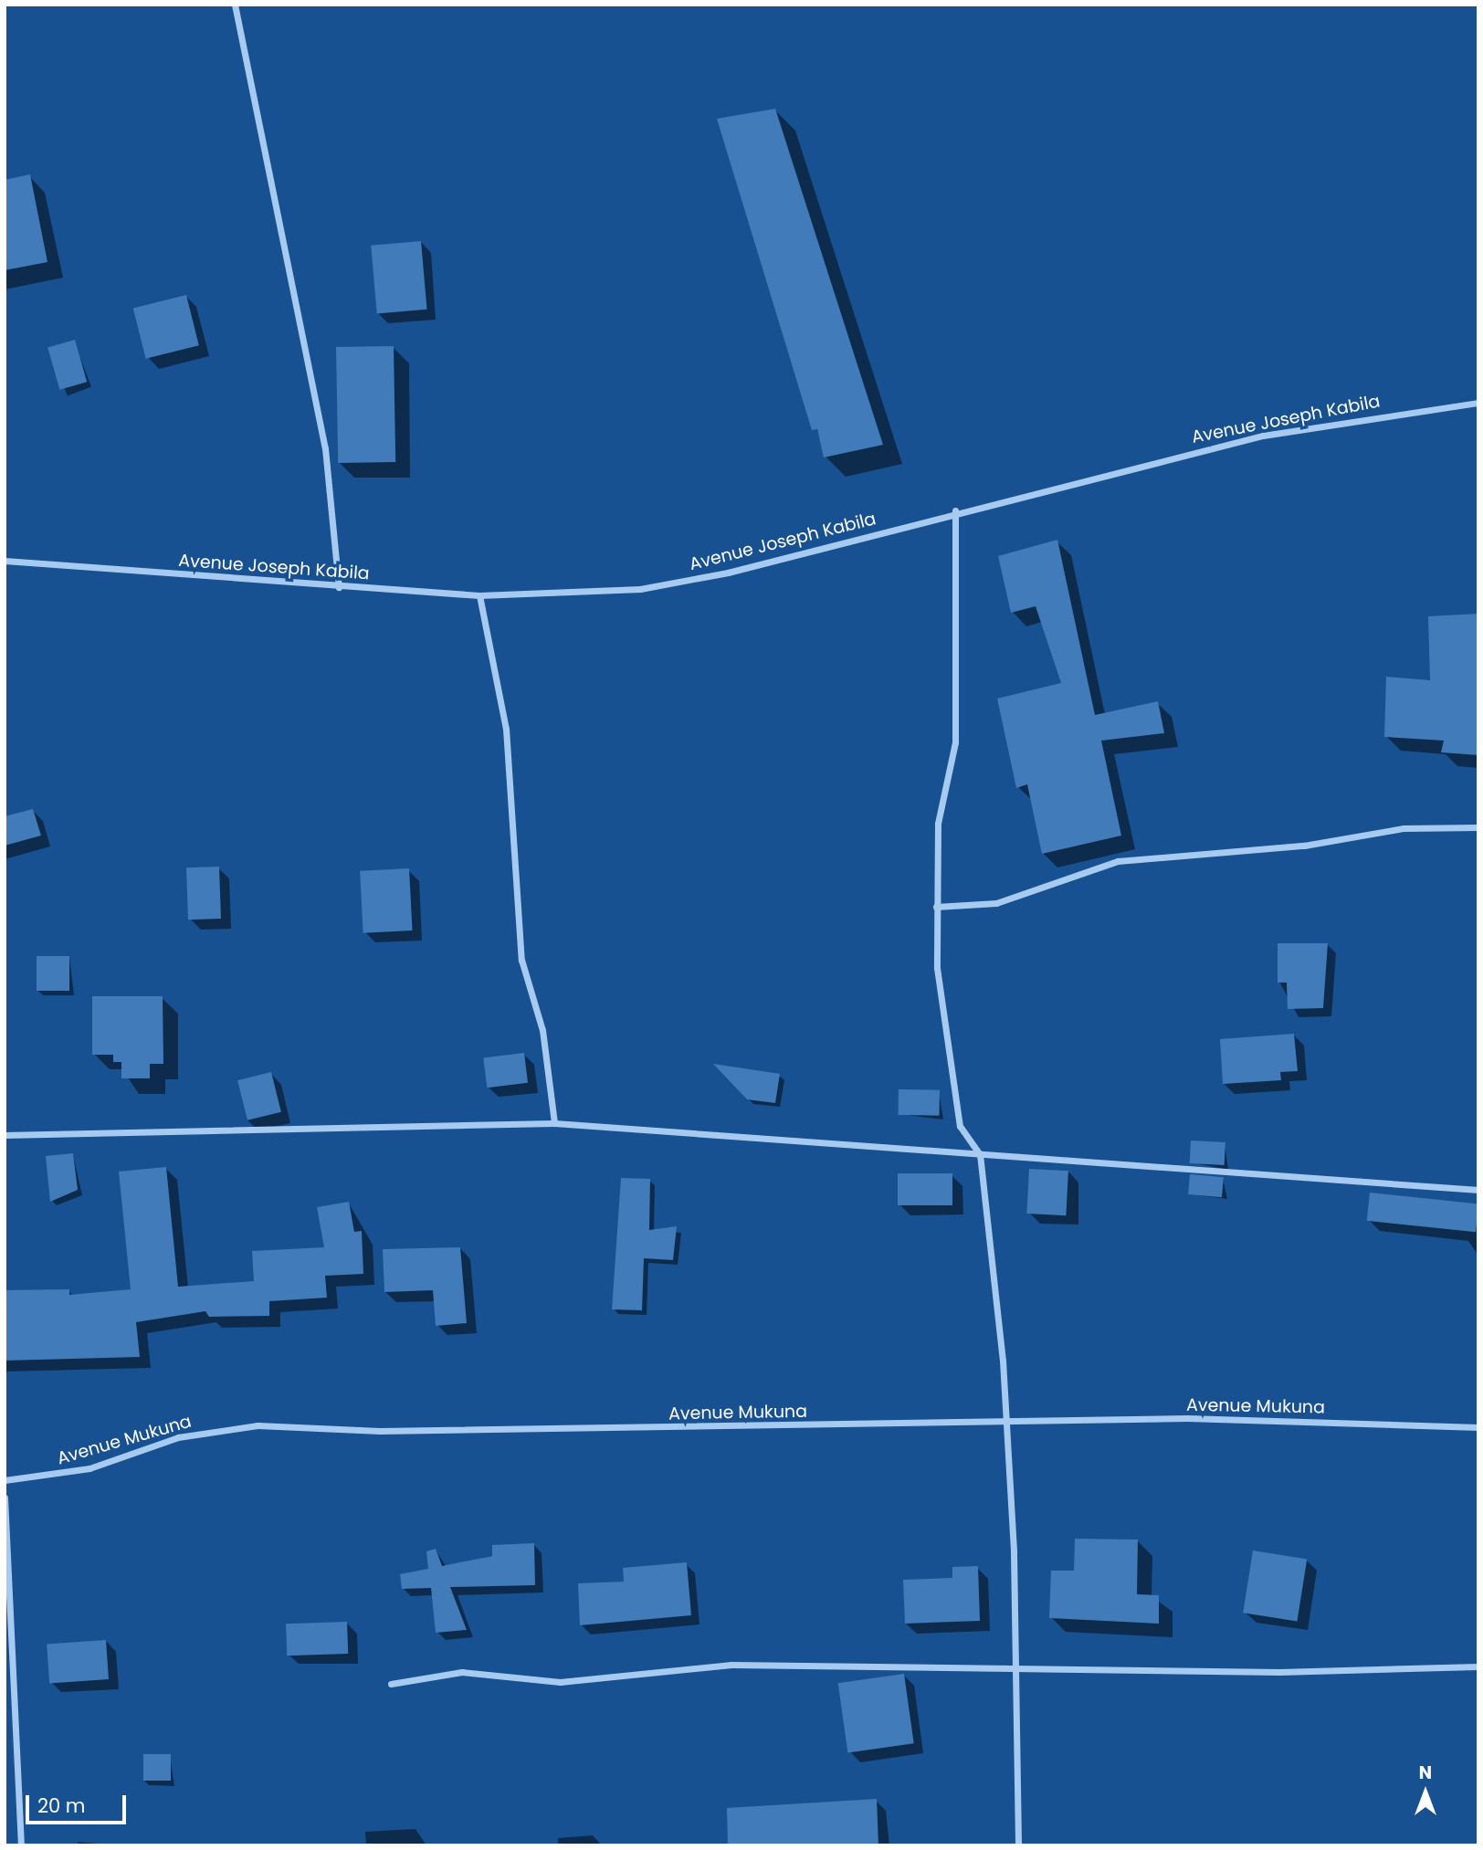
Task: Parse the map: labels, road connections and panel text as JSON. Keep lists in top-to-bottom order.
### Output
{
  "streets": {
    "street": ["Avenue Joseph Kabila", "Avenue Mukuna"]
  },
  "scale_bar": "20 m",
  "north": "top"
}
